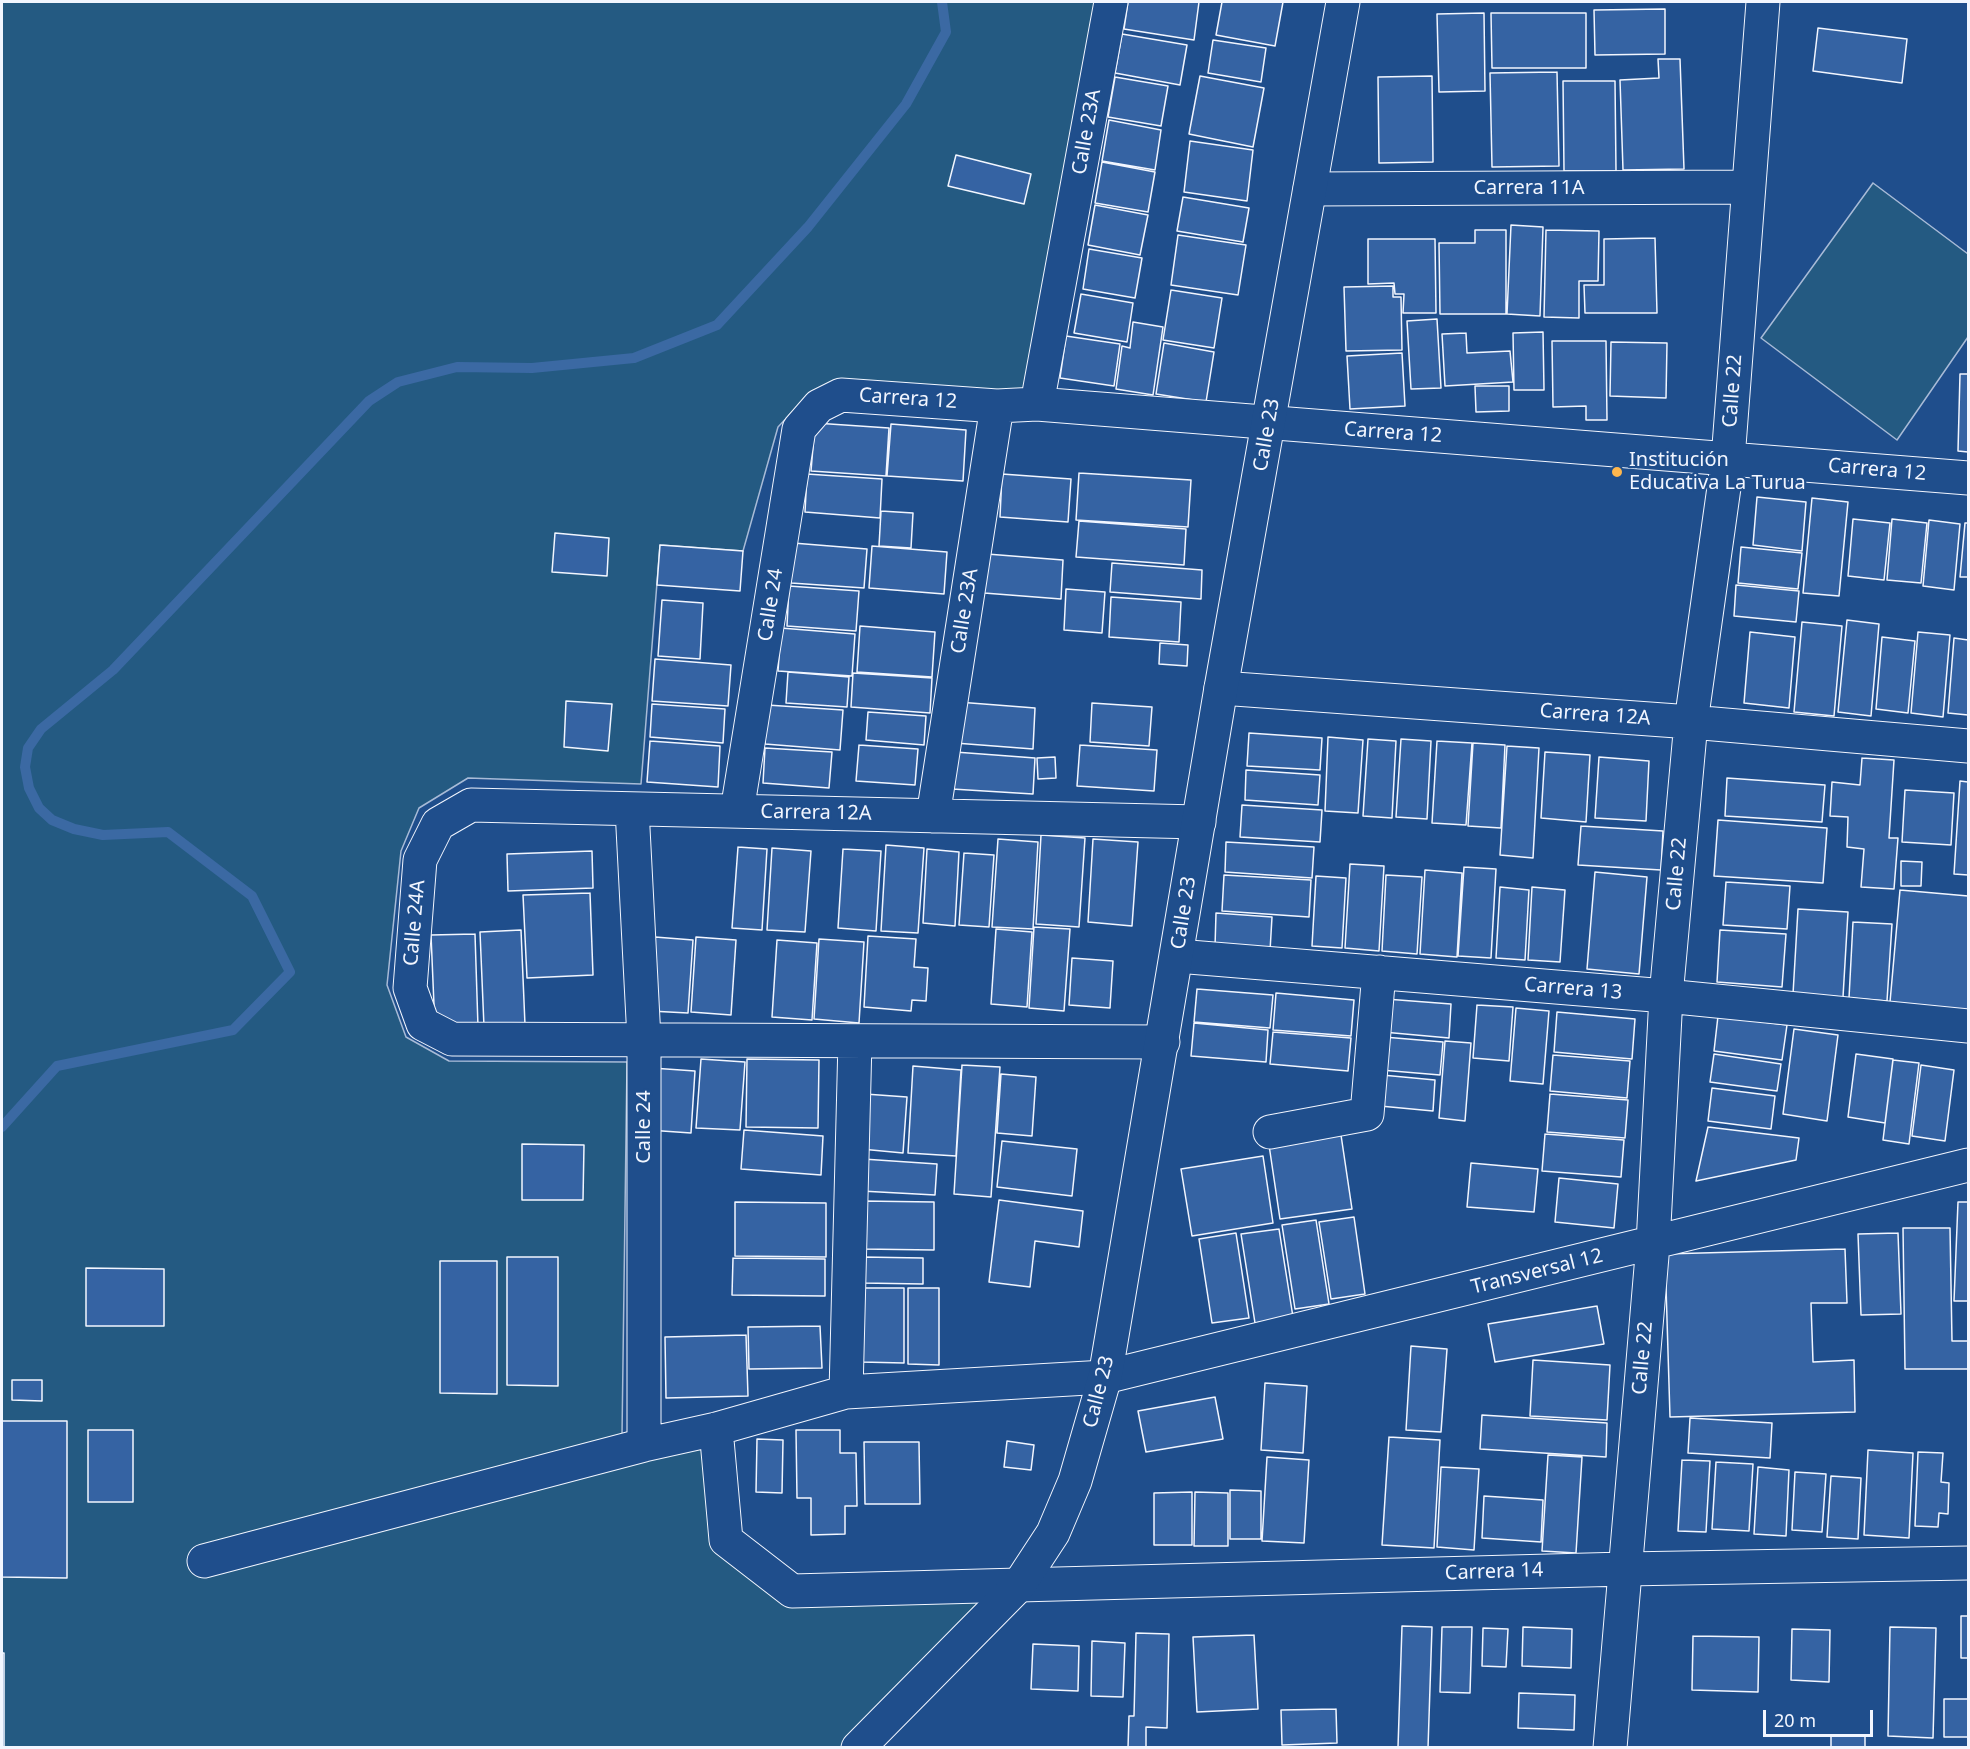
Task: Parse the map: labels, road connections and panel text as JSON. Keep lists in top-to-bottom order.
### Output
{
  "streets": {
    "street": [
      "Calle 23A",
      "Carrera 11A",
      "Calle 22",
      "Carrera 12",
      "Calle 23",
      "Calle 24",
      "Carrera 12A",
      "Calle 24A",
      "Carrera 13",
      "Transversal 12",
      "Carrera 14"
    ]
  },
  "crossings": [
    ["Calle 23A", "Carrera 12"],
    ["Calle 23A", "Carrera 12A"],
    ["Carrera 11A", "Calle 22"],
    ["Carrera 11A", "Calle 23"],
    ["Calle 22", "Carrera 12"],
    ["Calle 22", "Carrera 12A"],
    ["Calle 22", "Carrera 13"],
    ["Calle 22", "Transversal 12"],
    ["Calle 22", "Carrera 14"],
    ["Carrera 12", "Calle 23"],
    ["Carrera 12", "Calle 24"],
    ["Calle 23", "Carrera 12A"],
    ["Calle 23", "Carrera 13"],
    ["Calle 23", "Transversal 12"],
    ["Calle 23", "Carrera 14"],
    ["Calle 24", "Carrera 12A"],
    ["Calle 24", "Calle 24A"],
    ["Calle 24", "Transversal 12"],
    ["Carrera 12A", "Calle 24A"],
    ["Transversal 12", "Carrera 14"]
  ],
  "places": ["Institución Educativa La Turua"],
  "scale_bar": "20 m"
}
